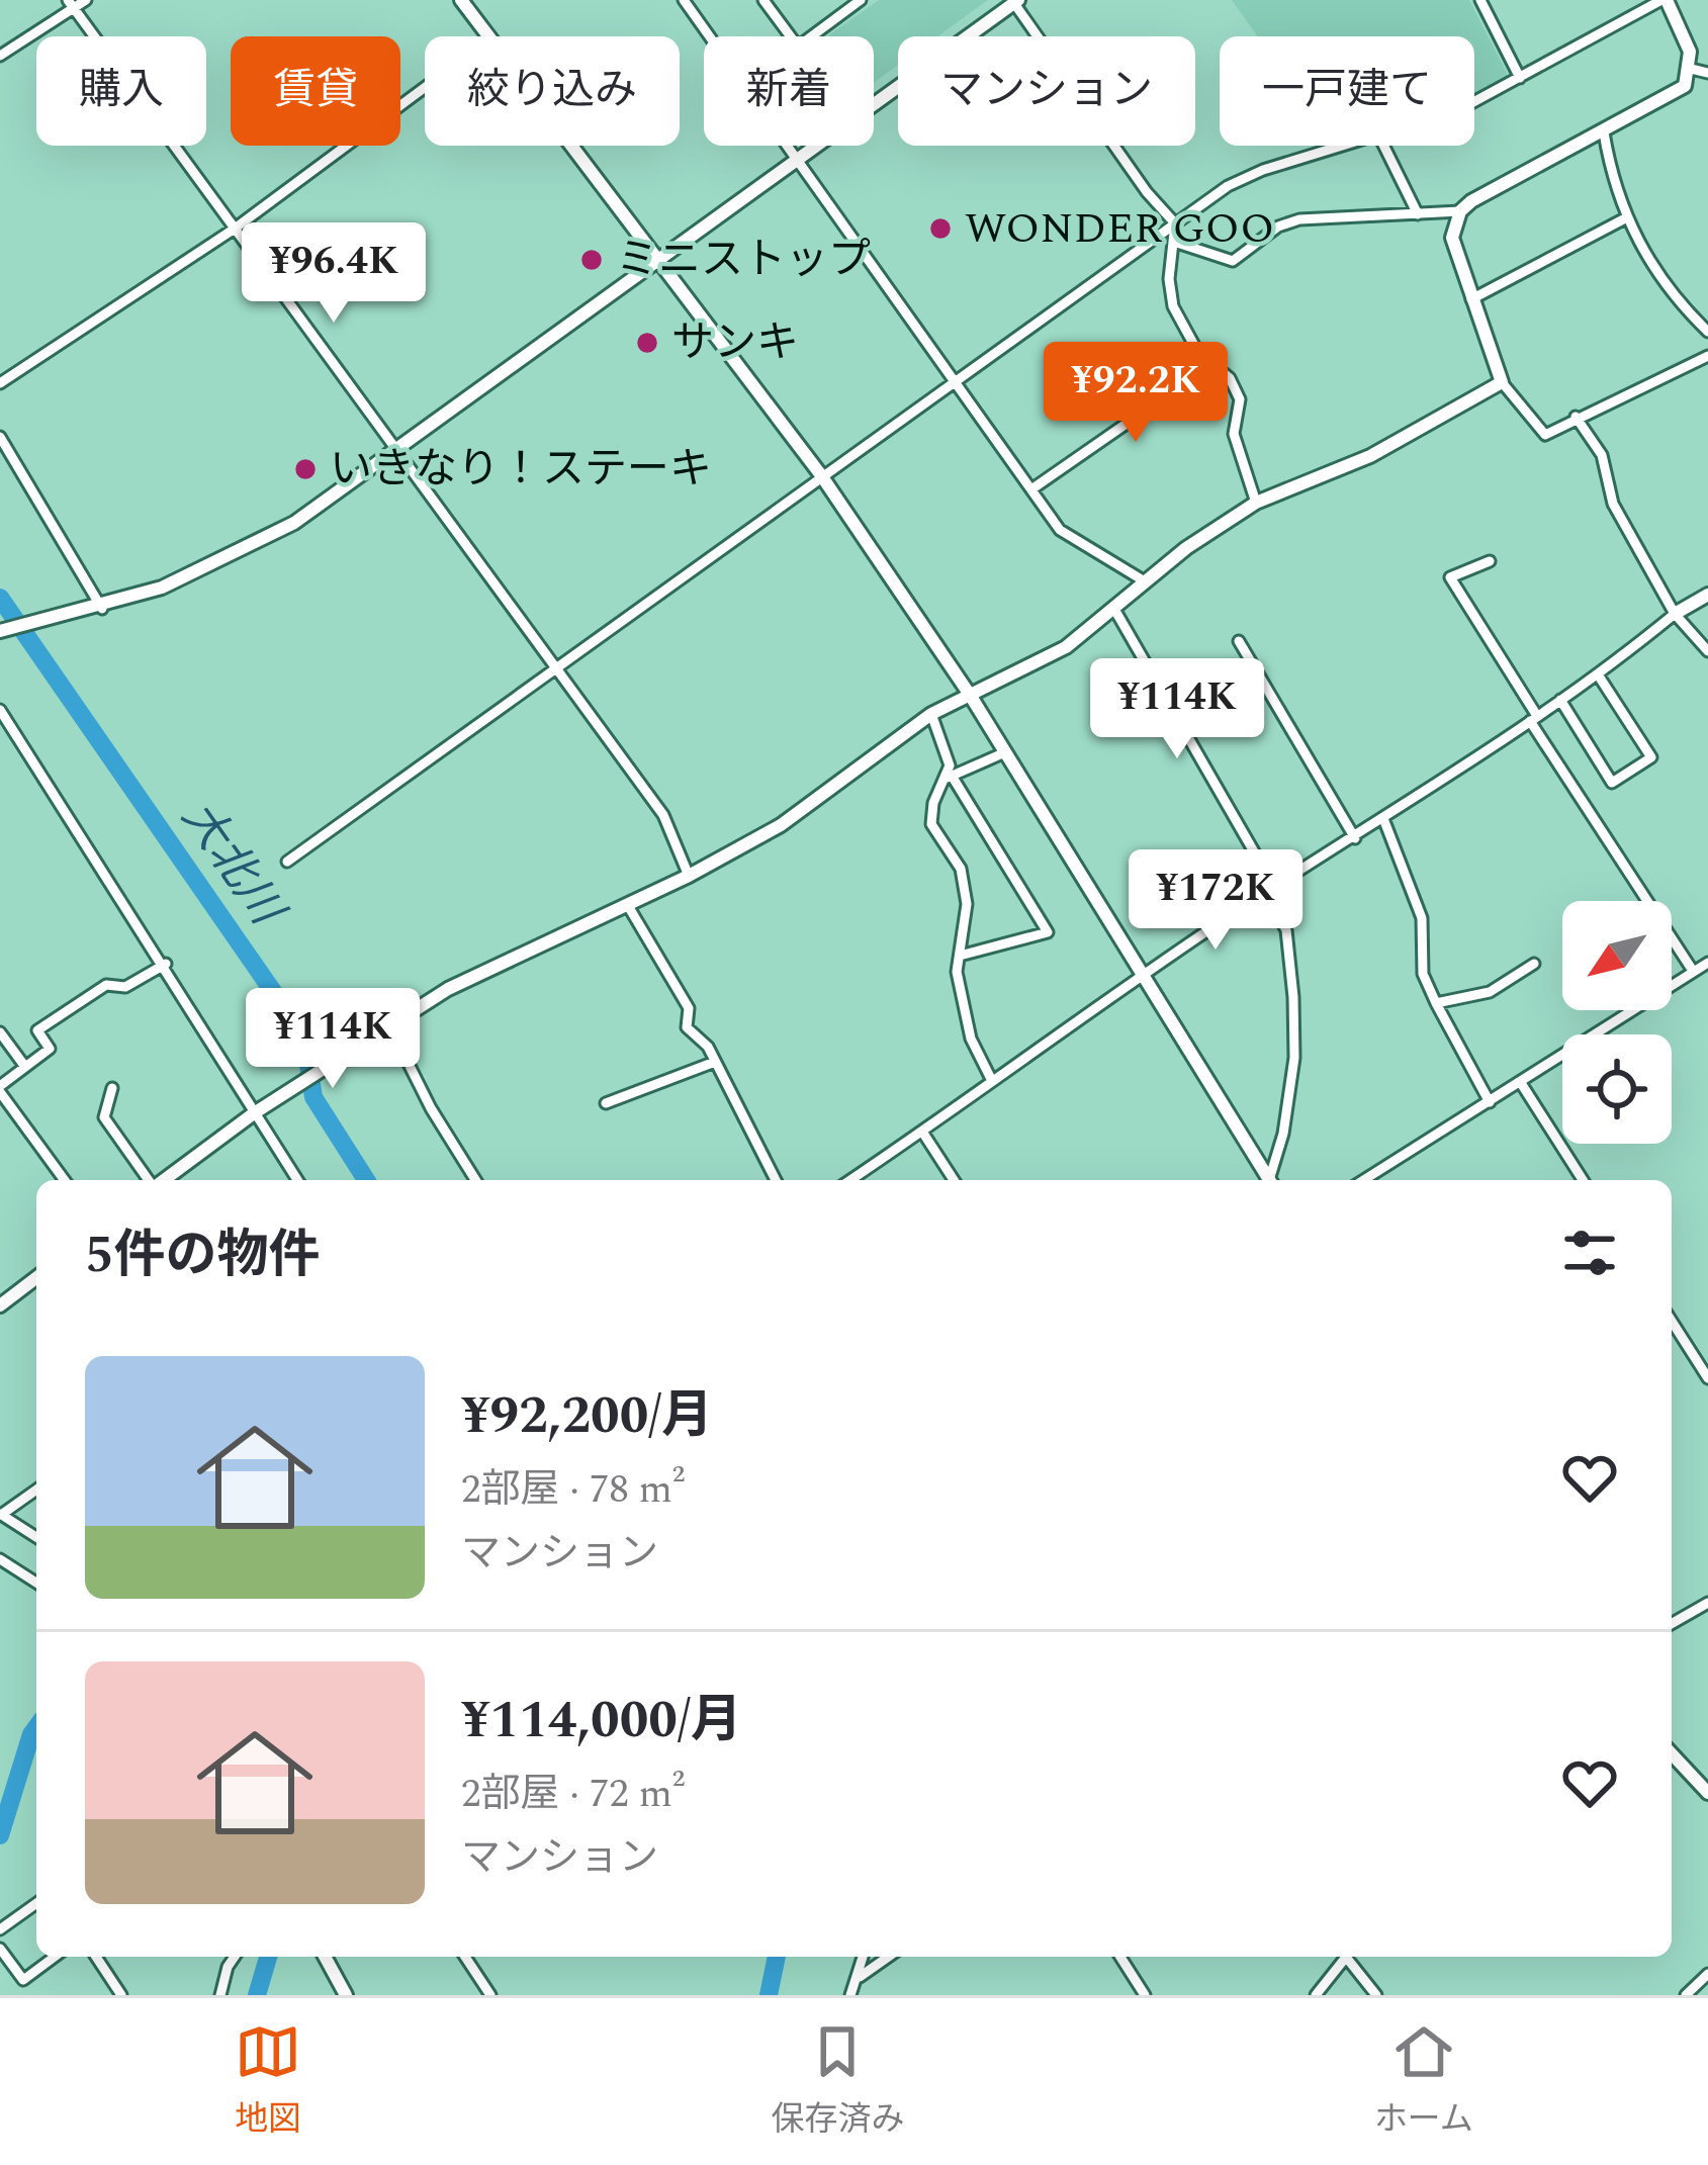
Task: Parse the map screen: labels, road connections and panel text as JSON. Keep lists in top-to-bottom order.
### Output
{
  "water": ["大北川"],
  "places": [
    "WONDER GOO",
    "ミニストップ",
    "サンキ",
    "いきなり！ステーキ"
  ],
  "north": "bottom left",
  "page": {
    "chip": [
      "購入",
      "賃貸",
      "絞り込み",
      "新着",
      "マンション",
      "一戸建て"
    ],
    "price": [
      "¥96.4K",
      "¥92.2K",
      "¥114K",
      "¥172K",
      "¥114K"
    ],
    "heading": "5件の物件",
    "list": [
      {
        "name": "¥92,200/月",
        "note": "2部屋 · 78 m² · マンション"
      },
      {
        "name": "¥114,000/月",
        "note": "2部屋 · 72 m² · マンション"
      }
    ],
    "tabs": ["地図", "保存済み", "ホーム"]
  }
}
